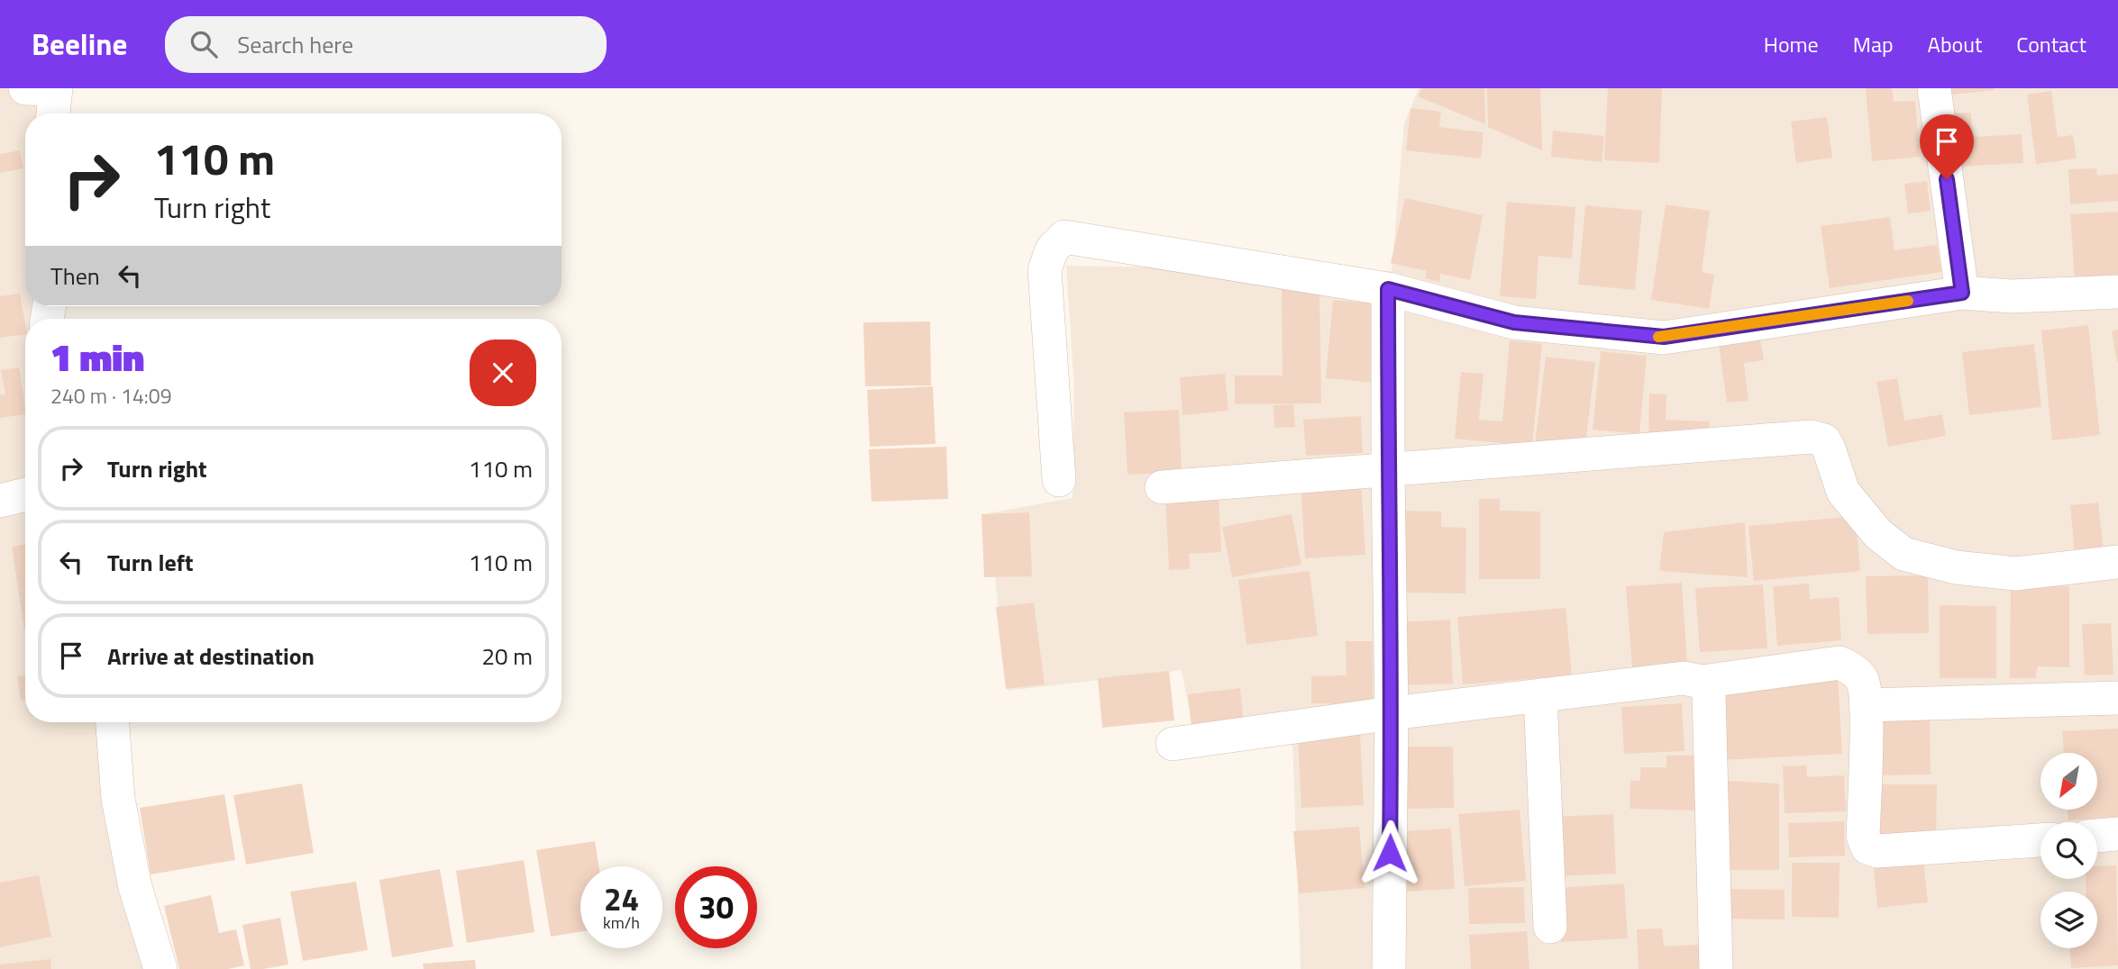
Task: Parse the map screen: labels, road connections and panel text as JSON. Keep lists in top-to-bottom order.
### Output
{
  "north": "bottom left",
  "page": {
    "header": "Beeline",
    "search": "Search here",
    "nav": [
      "Home",
      "Map",
      "About",
      "Contact"
    ],
    "turn": ["110 m", "Turn right"],
    "then": "Then",
    "heading": ["1 min", "240 m · 14:09"],
    "list": [
      {
        "name": "Turn right",
        "value": "110 m"
      },
      {
        "name": "Turn left",
        "value": "110 m"
      },
      {
        "name": "Arrive at destination",
        "value": "20 m"
      }
    ],
    "speed": "24 km/h",
    "limit": "30"
  }
}
